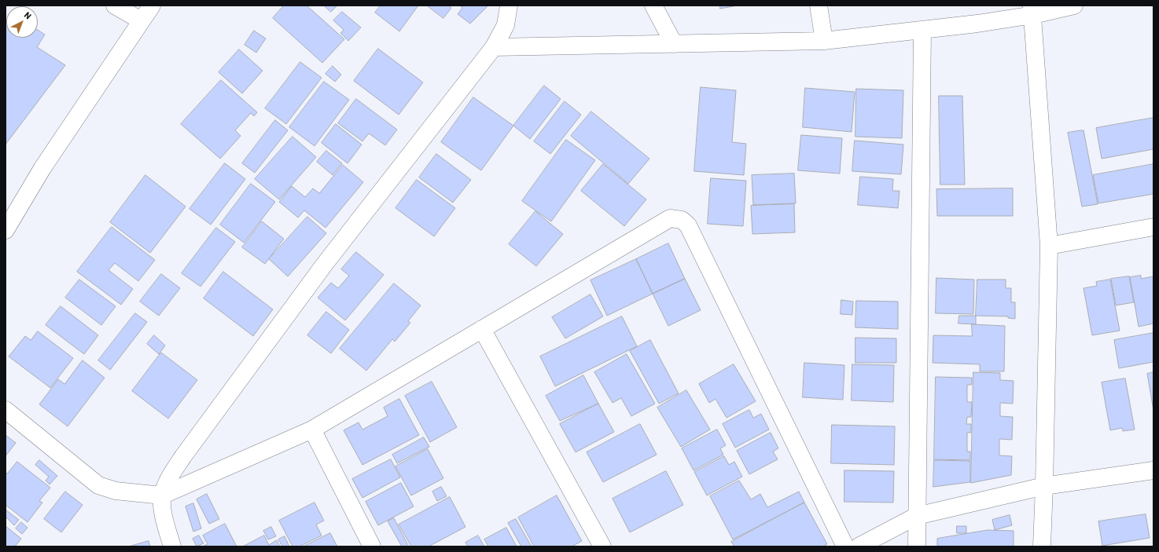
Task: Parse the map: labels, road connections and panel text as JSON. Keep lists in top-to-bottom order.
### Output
{
  "north": "top right"
}
